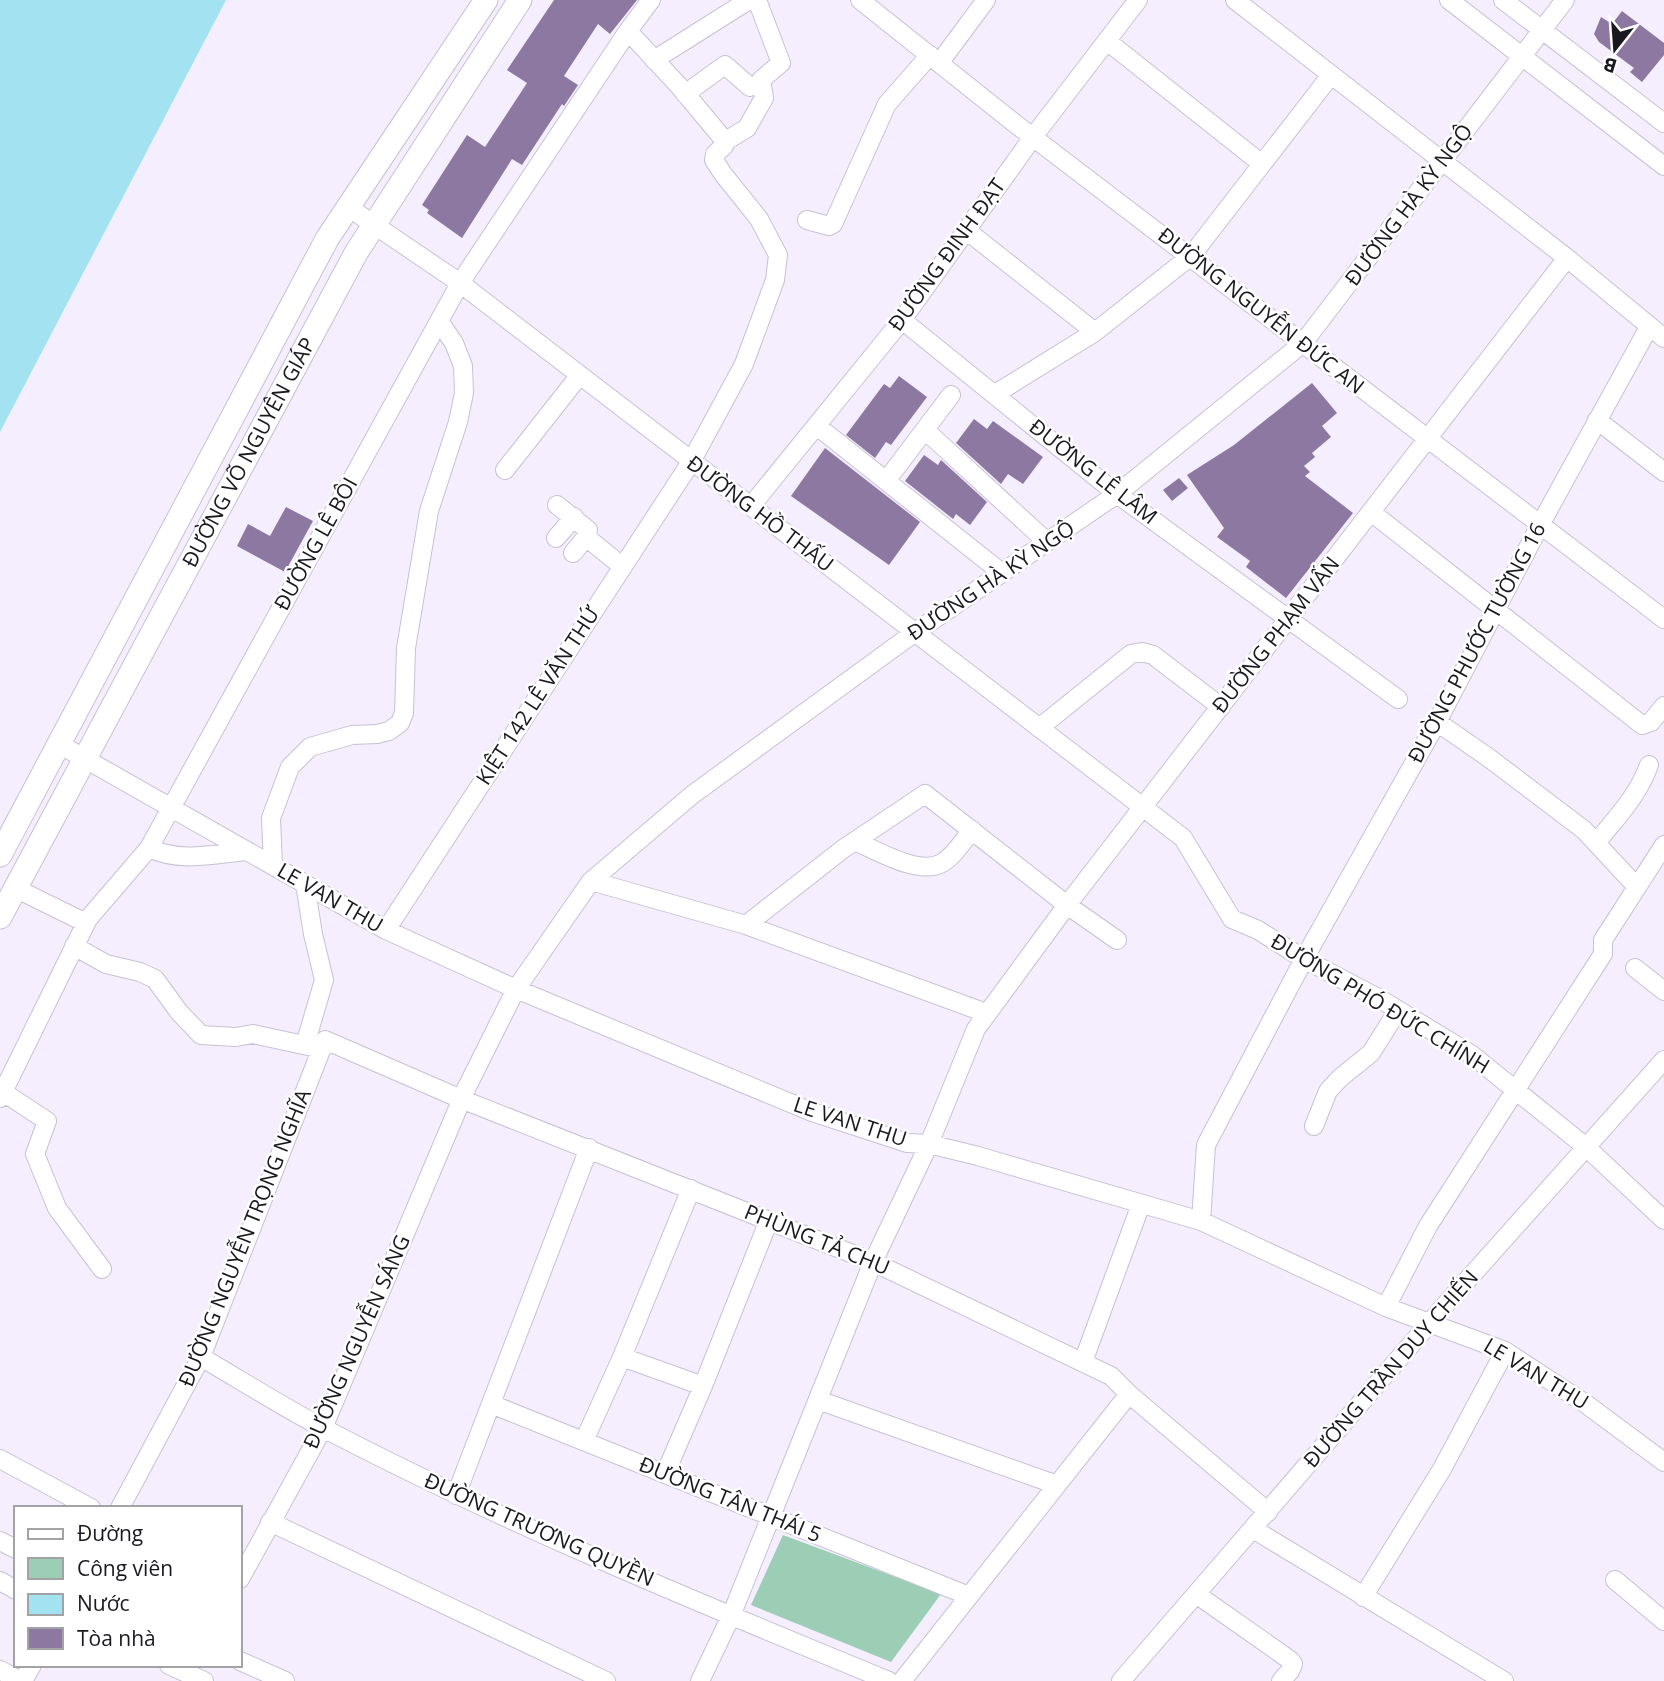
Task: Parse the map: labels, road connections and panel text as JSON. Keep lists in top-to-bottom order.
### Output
{
  "streets": {
    "main road": ["ĐƯỜNG VÕ NGUYÊN GIÁP"],
    "street": [
      "ĐƯỜNG HÀ KỲ NGỘ",
      "ĐƯỜNG ĐINH ĐẠT",
      "ĐƯỜNG NGUYỄN ĐỨC AN",
      "ĐƯỜNG LÊ LÂM",
      "ĐƯỜNG HỒ THẤU",
      "ĐƯỜNG LÊ BÔI",
      "ĐƯỜNG PHẠM VẤN",
      "ĐƯỜNG PHƯỚC TƯỜNG 16",
      "KIỆT 142 LÊ VĂN THỨ",
      "LE VAN THU",
      "ĐƯỜNG PHÓ ĐỨC CHÍNH",
      "ĐƯỜNG NGUYỄN TRỌNG NGHĨA",
      "PHÙNG TẢ CHU",
      "ĐƯỜNG NGUYỄN SÁNG",
      "ĐƯỜNG TRẦN DUY CHIẾN",
      "ĐƯỜNG TÂN THÁI 5",
      "ĐƯỜNG TRƯƠNG QUYỀN"
    ]
  },
  "crossings": [
    ["ĐƯỜNG HÀ KỲ NGỘ", "ĐƯỜNG NGUYỄN ĐỨC AN"],
    ["ĐƯỜNG HÀ KỲ NGỘ", "ĐƯỜNG LÊ LÂM"],
    ["ĐƯỜNG HÀ KỲ NGỘ", "ĐƯỜNG HỒ THẤU"],
    ["ĐƯỜNG HÀ KỲ NGỘ", "LE VAN THU"],
    ["ĐƯỜNG HÀ KỲ NGỘ", "PHÙNG TẢ CHU"],
    ["ĐƯỜNG HÀ KỲ NGỘ", "ĐƯỜNG NGUYỄN SÁNG"],
    ["ĐƯỜNG ĐINH ĐẠT", "ĐƯỜNG NGUYỄN ĐỨC AN"],
    ["ĐƯỜNG ĐINH ĐẠT", "ĐƯỜNG LÊ LÂM"],
    ["ĐƯỜNG ĐINH ĐẠT", "ĐƯỜNG HỒ THẤU"],
    ["ĐƯỜNG NGUYỄN ĐỨC AN", "ĐƯỜNG PHẠM VẤN"],
    ["ĐƯỜNG NGUYỄN ĐỨC AN", "ĐƯỜNG PHƯỚC TƯỜNG 16"],
    ["ĐƯỜNG VÕ NGUYÊN GIÁP", "ĐƯỜNG HỒ THẤU"],
    ["ĐƯỜNG VÕ NGUYÊN GIÁP", "LE VAN THU"],
    ["ĐƯỜNG LÊ LÂM", "ĐƯỜNG PHẠM VẤN"],
    ["ĐƯỜNG HỒ THẤU", "ĐƯỜNG LÊ BÔI"],
    ["ĐƯỜNG HỒ THẤU", "ĐƯỜNG PHẠM VẤN"],
    ["ĐƯỜNG HỒ THẤU", "KIỆT 142 LÊ VĂN THỨ"],
    ["ĐƯỜNG HỒ THẤU", "ĐƯỜNG PHÓ ĐỨC CHÍNH"],
    ["ĐƯỜNG LÊ BÔI", "LE VAN THU"],
    ["ĐƯỜNG LÊ BÔI", "PHÙNG TẢ CHU"],
    ["ĐƯỜNG PHẠM VẤN", "LE VAN THU"],
    ["ĐƯỜNG PHẠM VẤN", "ĐƯỜNG PHÓ ĐỨC CHÍNH"],
    ["ĐƯỜNG PHẠM VẤN", "PHÙNG TẢ CHU"],
    ["ĐƯỜNG PHƯỚC TƯỜNG 16", "LE VAN THU"],
    ["ĐƯỜNG PHƯỚC TƯỜNG 16", "ĐƯỜNG PHÓ ĐỨC CHÍNH"],
    ["KIỆT 142 LÊ VĂN THỨ", "LE VAN THU"],
    ["LE VAN THU", "ĐƯỜNG NGUYỄN TRỌNG NGHĨA"],
    ["LE VAN THU", "ĐƯỜNG TRẦN DUY CHIẾN"],
    ["ĐƯỜNG PHÓ ĐỨC CHÍNH", "ĐƯỜNG TRẦN DUY CHIẾN"],
    ["ĐƯỜNG NGUYỄN TRỌNG NGHĨA", "PHÙNG TẢ CHU"],
    ["ĐƯỜNG NGUYỄN TRỌNG NGHĨA", "ĐƯỜNG TRƯƠNG QUYỀN"],
    ["PHÙNG TẢ CHU", "ĐƯỜNG NGUYỄN SÁNG"],
    ["PHÙNG TẢ CHU", "ĐƯỜNG TRẦN DUY CHIẾN"],
    ["ĐƯỜNG NGUYỄN SÁNG", "ĐƯỜNG TRƯƠNG QUYỀN"]
  ],
  "legend": [
    "Đường",
    "Công viên",
    "Nước",
    "Tòa nhà"
  ],
  "north": "bottom"
}
